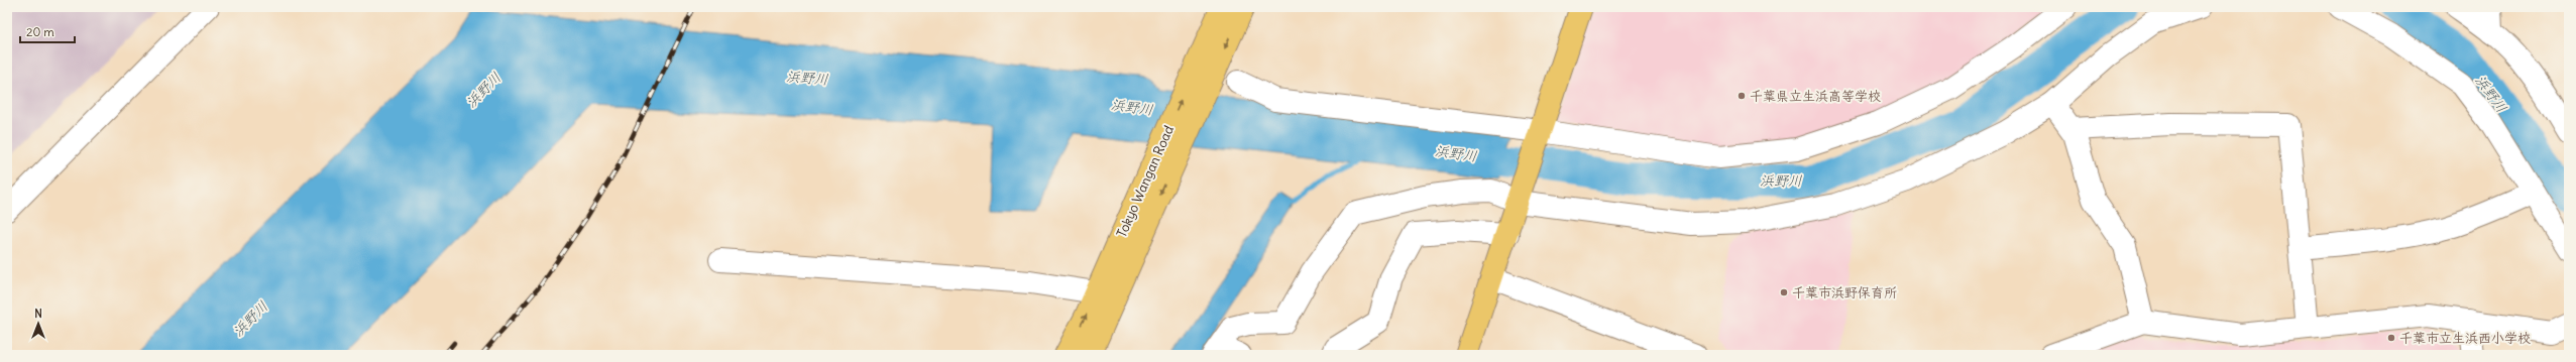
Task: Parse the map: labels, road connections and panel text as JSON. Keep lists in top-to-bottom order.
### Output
{
  "streets": {
    "main road": ["Tokyo Wangan Road"]
  },
  "water": ["浜野川"],
  "places": ["千葉県立生浜高等学校", "千葉市浜野保育所", "千葉市立生浜西小学校"],
  "scale_bar": "20 m",
  "north": "top"
}
